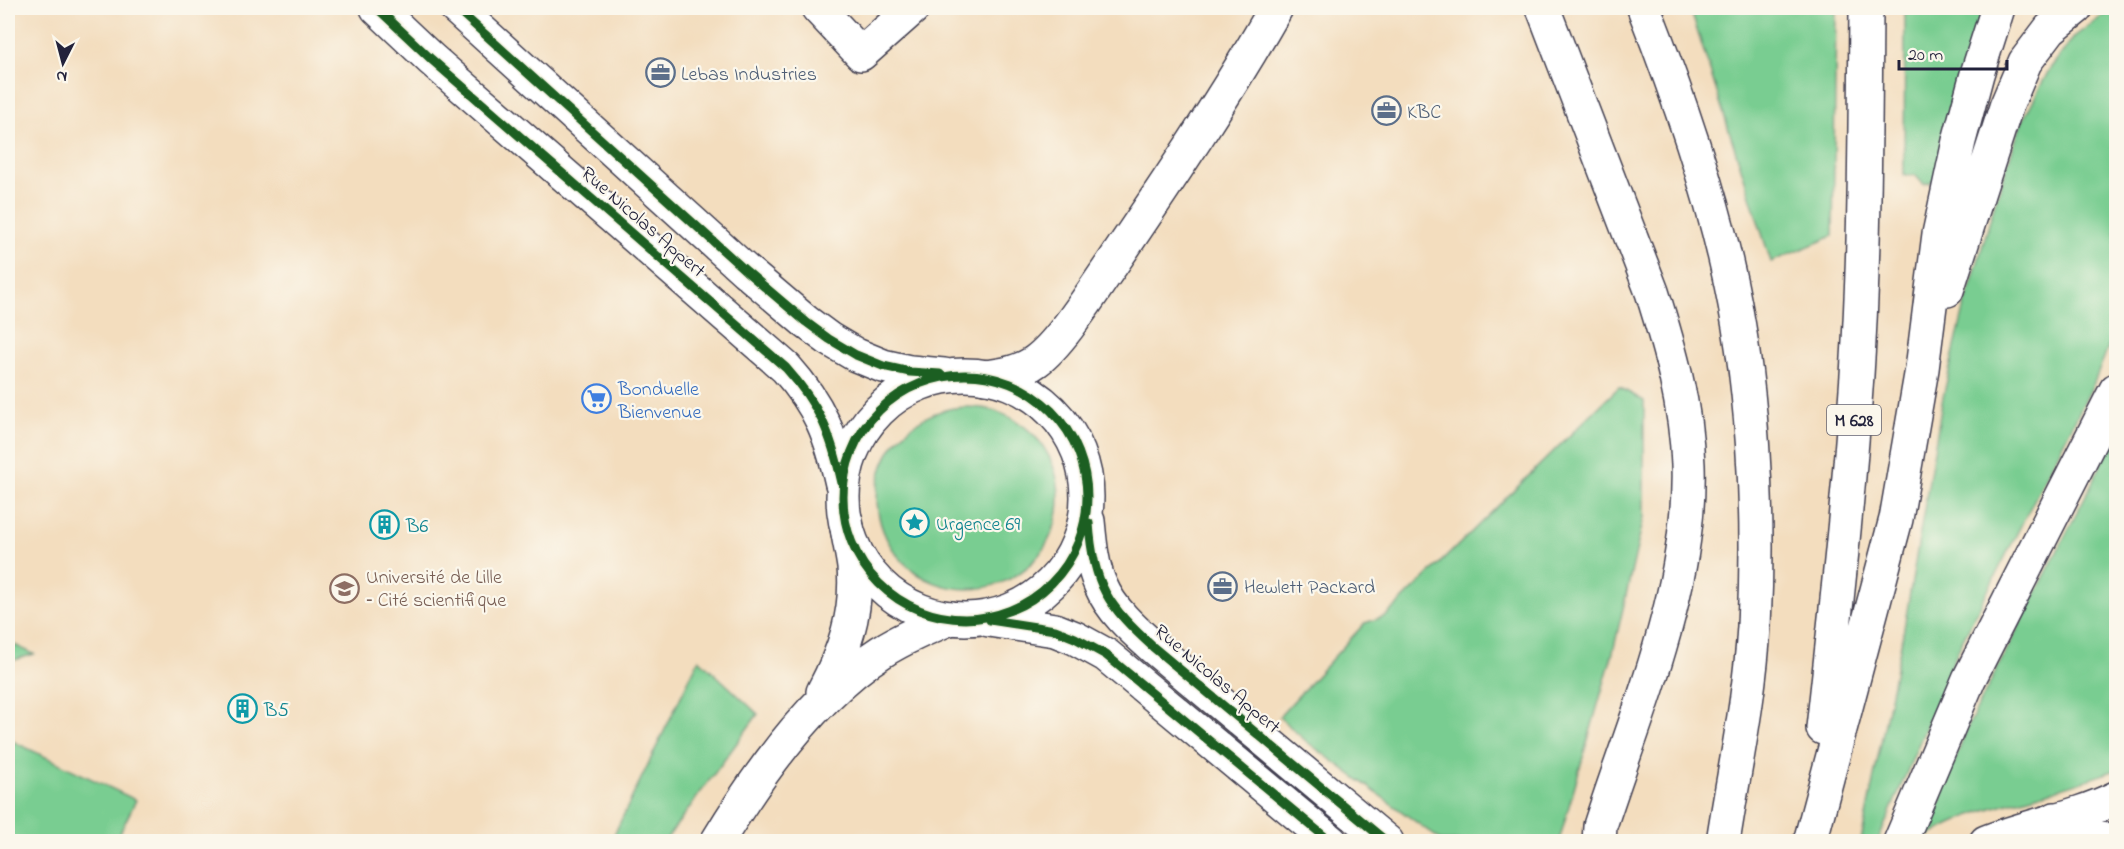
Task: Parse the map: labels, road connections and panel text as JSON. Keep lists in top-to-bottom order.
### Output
{
  "streets": {
    "main road": ["Rue Nicolas Appert", "M 628"]
  },
  "places": {
    "office": ["Lebas Industries", "KBC", "Hewlett Packard"],
    "supermarket": ["Bonduelle Bienvenue"],
    "place": ["Urgence 69"],
    "building": ["B6", "B5"],
    "school or university": ["Université de Lille ‐ Cité scientifique"]
  },
  "scale_bar": "20 m",
  "north": "bottom"
}
